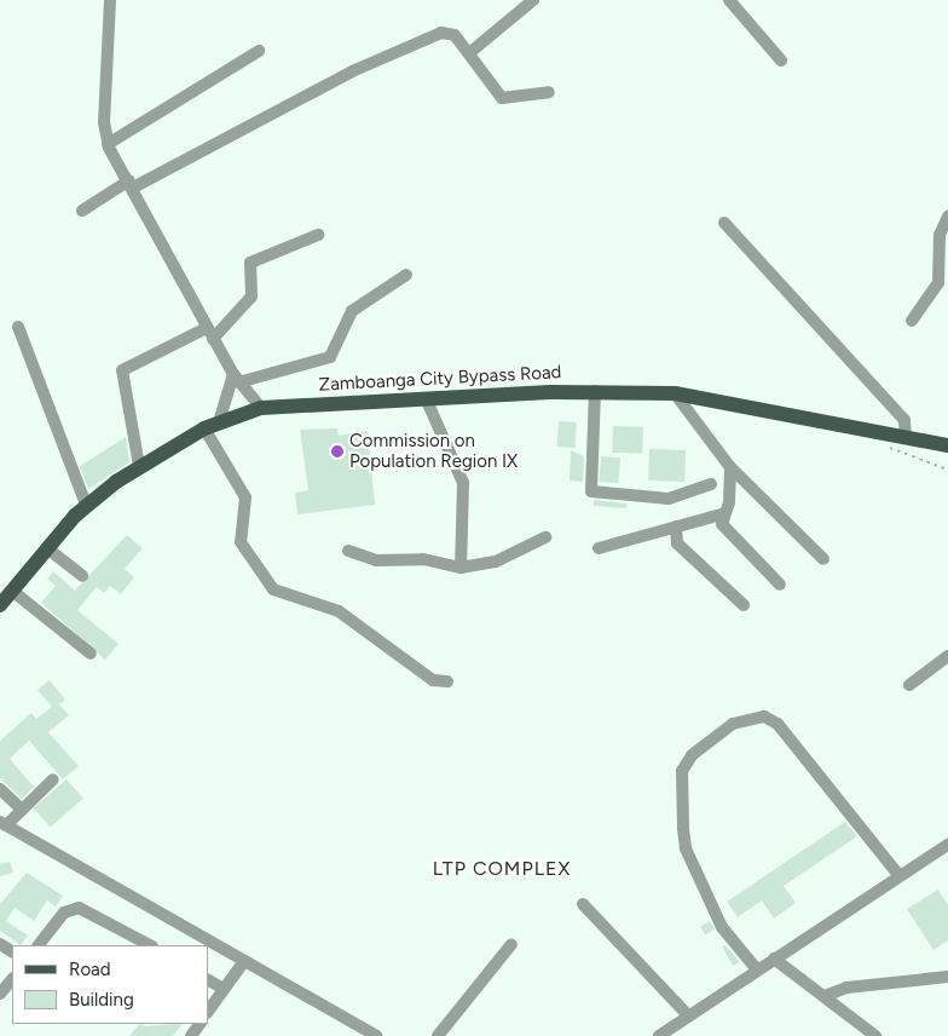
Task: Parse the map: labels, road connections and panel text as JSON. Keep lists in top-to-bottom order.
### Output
{
  "streets": {
    "main road": ["Zamboanga City Bypass Road"]
  },
  "districts": ["LTP COMPLEX"],
  "places": ["Commission on Population Region IX"],
  "legend": ["Road", "Building"]
}
